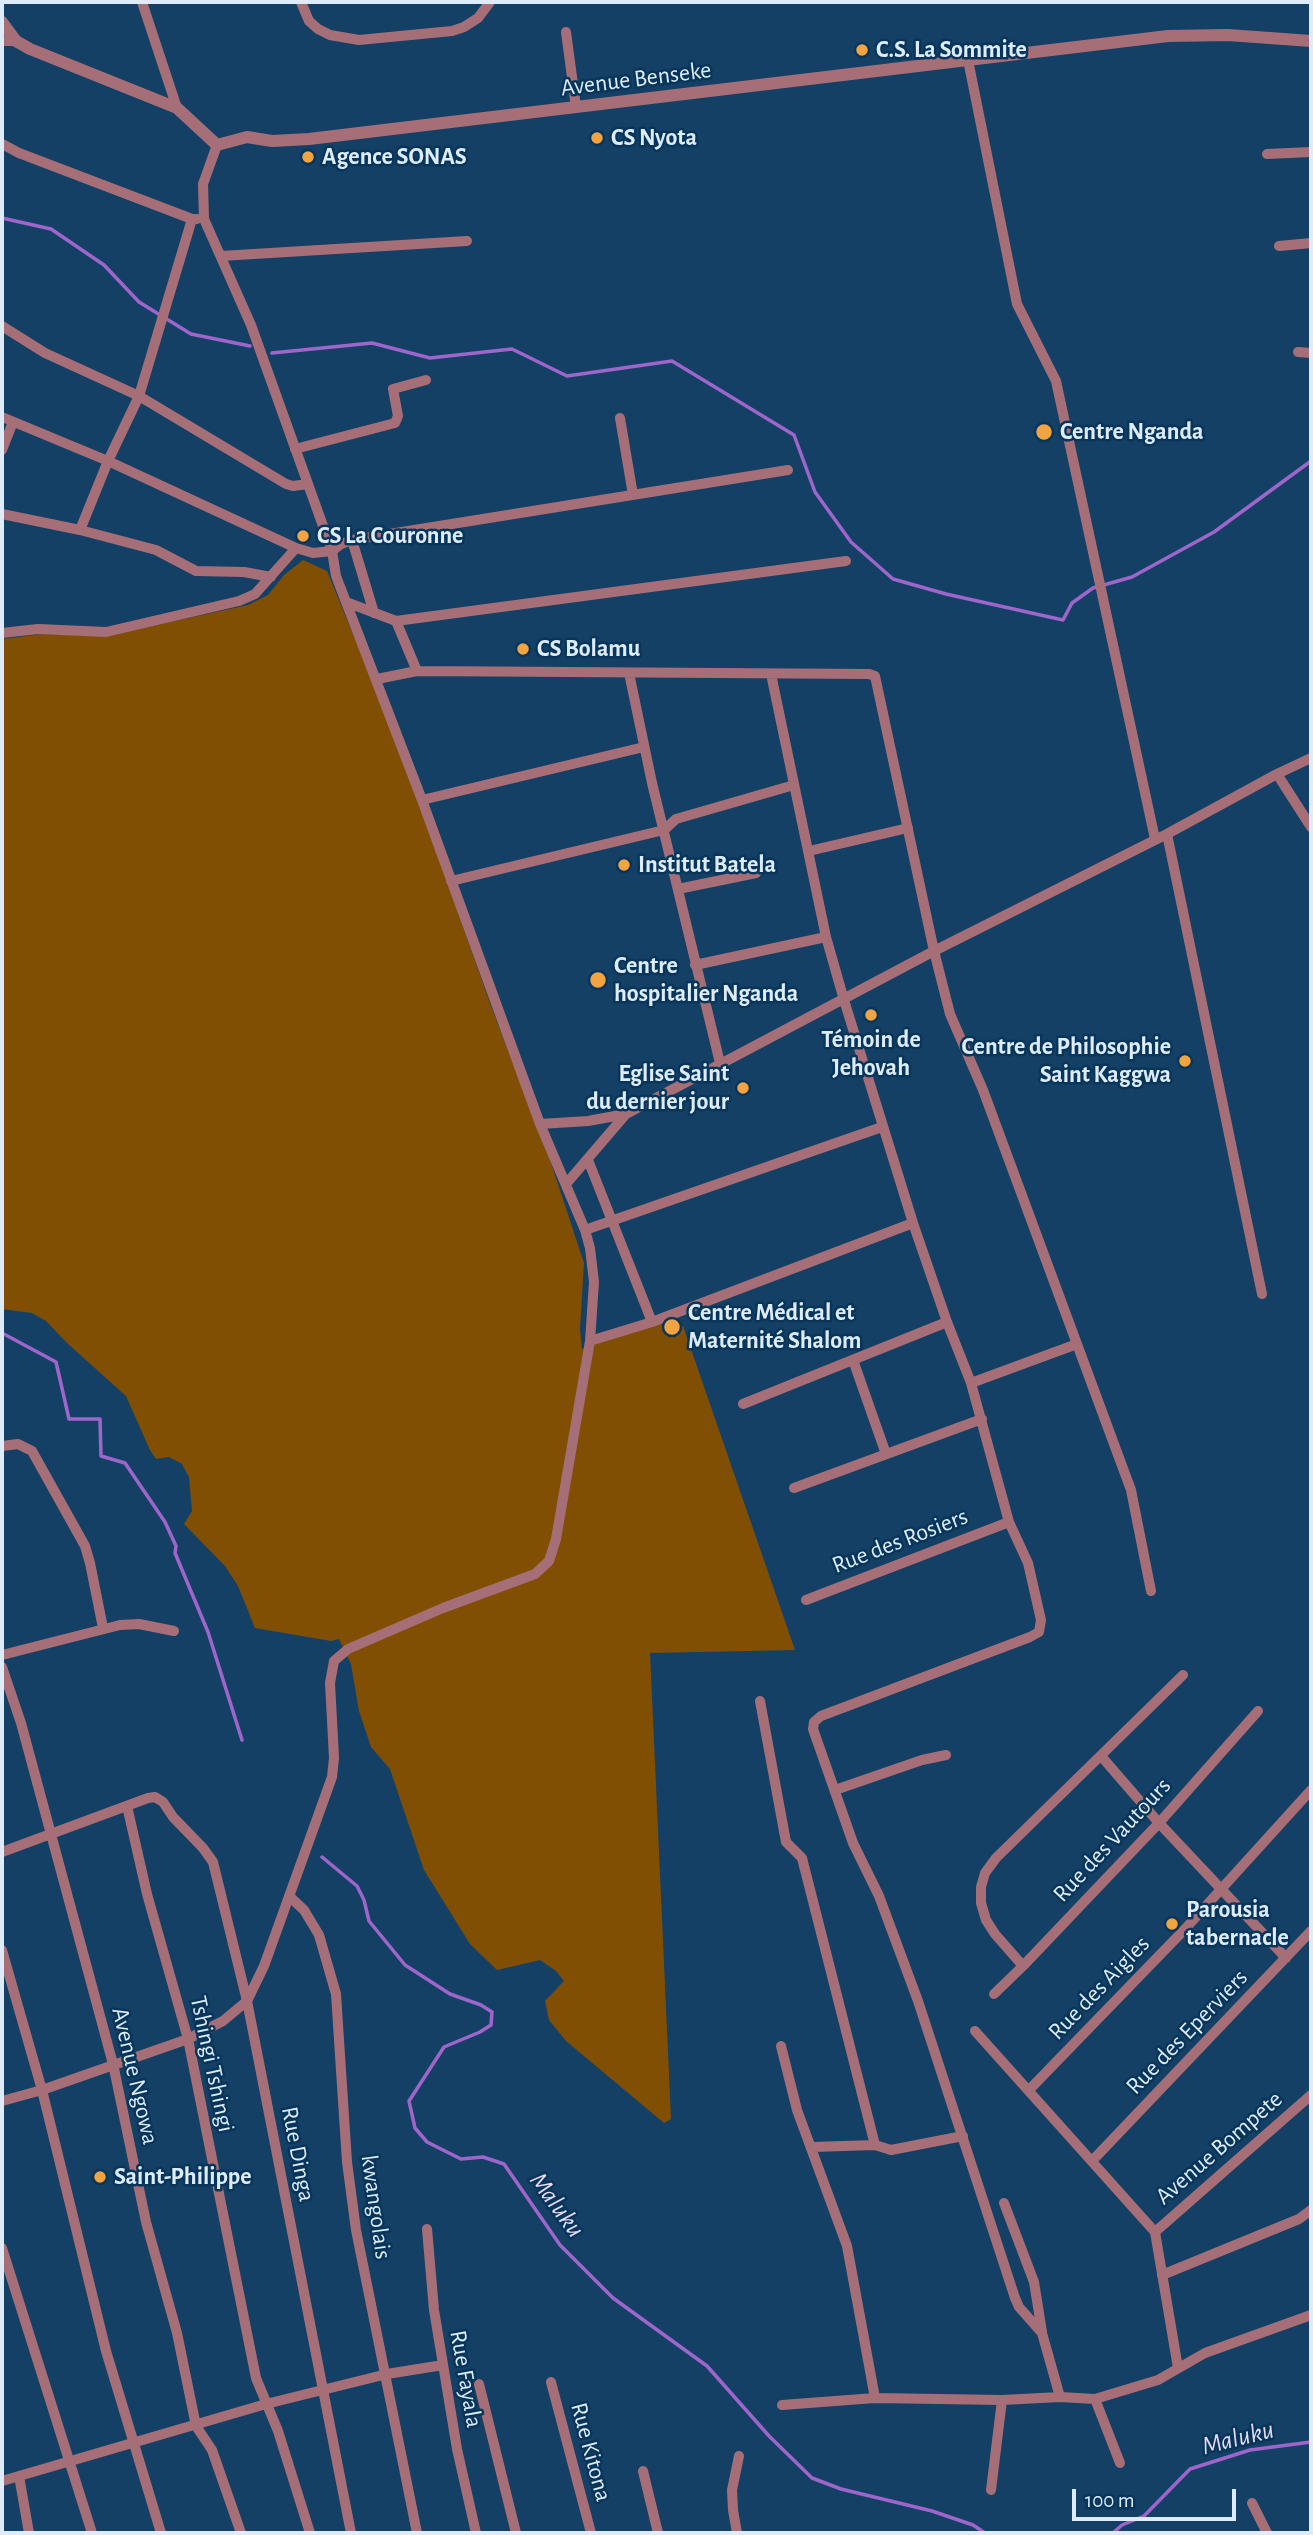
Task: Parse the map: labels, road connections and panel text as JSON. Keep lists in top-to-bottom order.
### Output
{
  "streets": {
    "street": [
      "Avenue Benseke",
      "Rue des Rosiers",
      "Rue des Vautours",
      "Rue des Aigles",
      "Rue des Eperviers",
      "Tshingi Tshingi",
      "Avenue Ngowa",
      "Avenue Bompete",
      "Rue Dinga",
      "kwangolais",
      "Rue Fayala",
      "Rue Kitona"
    ]
  },
  "crossings": [
    ["Tshingi Tshingi", "Rue Dinga"]
  ],
  "water": ["Maluku"],
  "places": [
    "C.S. La Sommite",
    "CS Nyota",
    "Agence SONAS",
    "Centre Nganda",
    "CS La Couronne",
    "CS Bolamu",
    "Institut Batela",
    "Centre hospitalier Nganda",
    "Témoin de Jehovah",
    "Centre de Philosophie Saint Kaggwa",
    "Eglise Saint du dernier jour",
    "Centre Médical et Maternité Shalom",
    "Parousia tabernacle",
    "Saint-Philippe"
  ],
  "scale_bar": "100 m"
}
